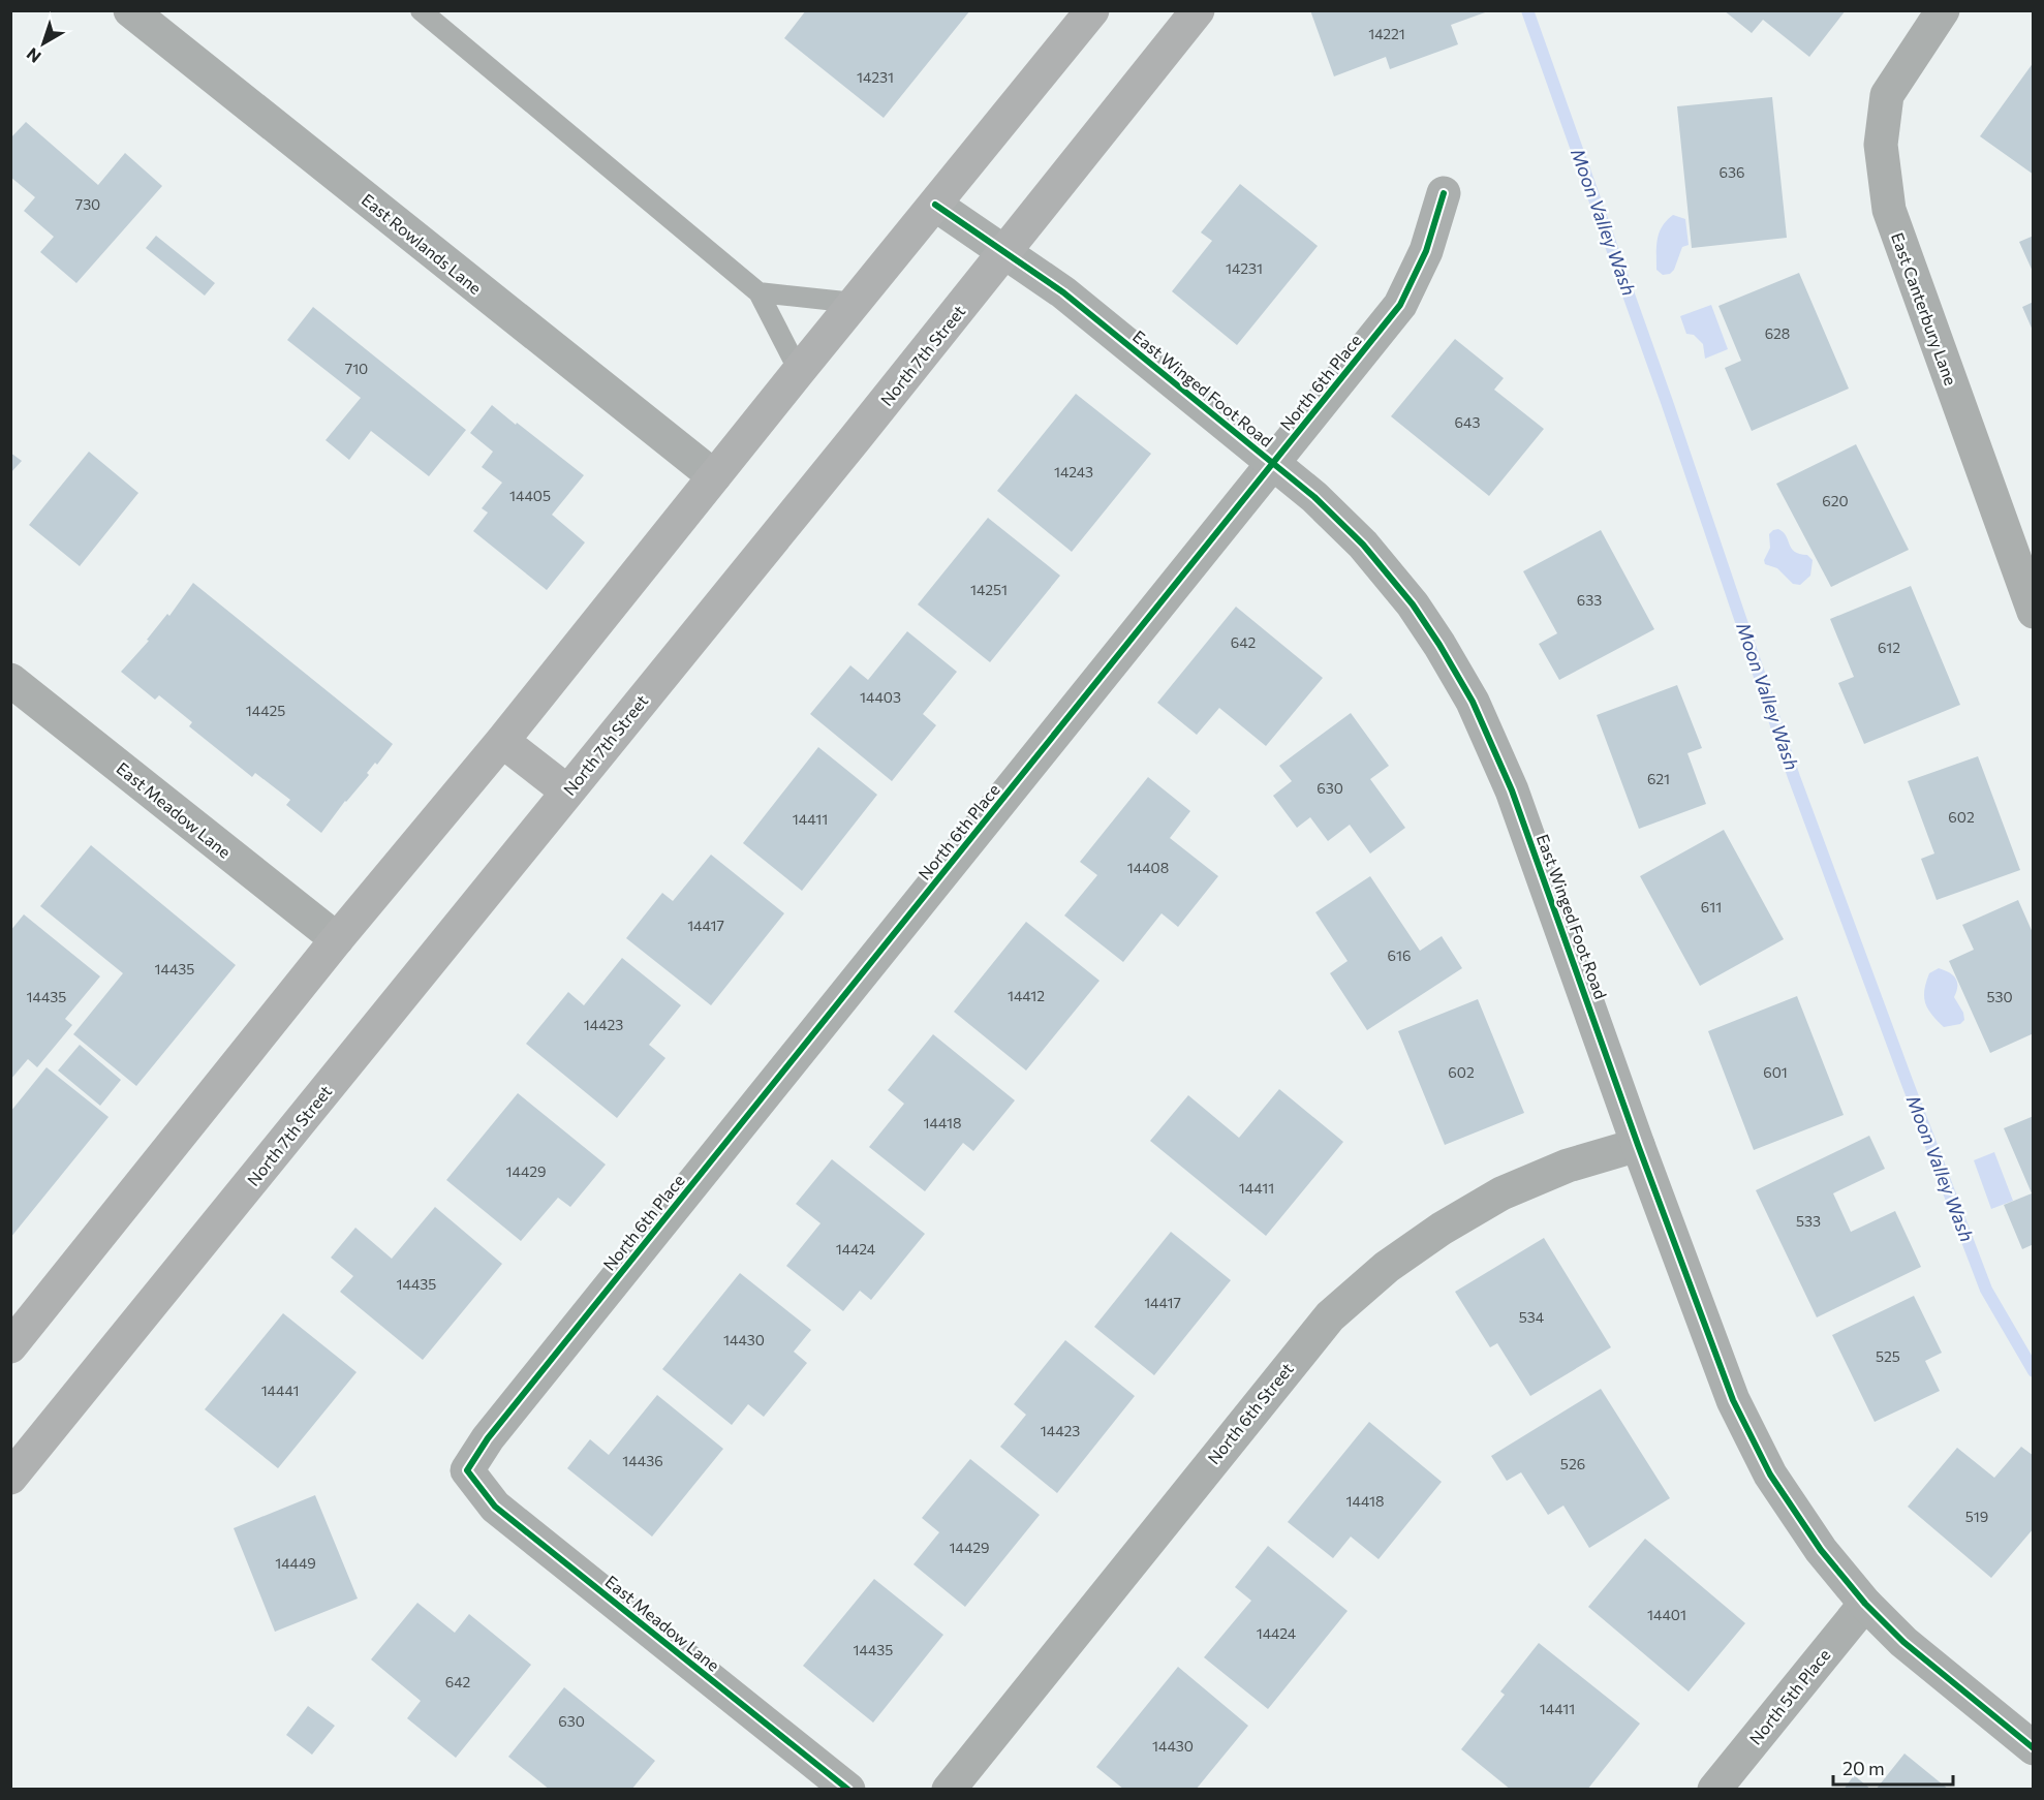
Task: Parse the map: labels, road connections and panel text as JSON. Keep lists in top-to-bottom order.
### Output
{
  "streets": {
    "main road": ["North 7th Street"],
    "street": [
      "East Rowlands Lane",
      "East Canterbury Lane",
      "North 6th Place",
      "East Winged Foot Road",
      "East Meadow Lane",
      "North 6th Street",
      "North 5th Place"
    ]
  },
  "crossings": [
    ["North 7th Street", "East Winged Foot Road"],
    ["North 6th Place", "East Winged Foot Road"],
    ["North 6th Place", "East Meadow Lane"],
    ["East Winged Foot Road", "North 6th Street"],
    ["East Winged Foot Road", "North 5th Place"]
  ],
  "water": ["Moon Valley Wash"],
  "house_numbers": [
    "14221",
    "14231",
    "636",
    "730",
    "14231",
    "628",
    "710",
    "643",
    "14243",
    "14405",
    "620",
    "14251",
    "633",
    "642",
    "612",
    "14403",
    "14425",
    "621",
    "630",
    "602",
    "14411",
    "14408",
    "611",
    "14417",
    "616",
    "14435",
    "14412",
    "14435",
    "530",
    "14423",
    "602",
    "601",
    "14418",
    "14429",
    "14411",
    "533",
    "14424",
    "14435",
    "14417",
    "534",
    "14430",
    "525",
    "14441",
    "14423",
    "14436",
    "526",
    "14418",
    "519",
    "14429",
    "14449",
    "14401",
    "14424",
    "14435",
    "642",
    "14411",
    "630",
    "14430"
  ],
  "scale_bar": "20 m",
  "north": "bottom left"
}
